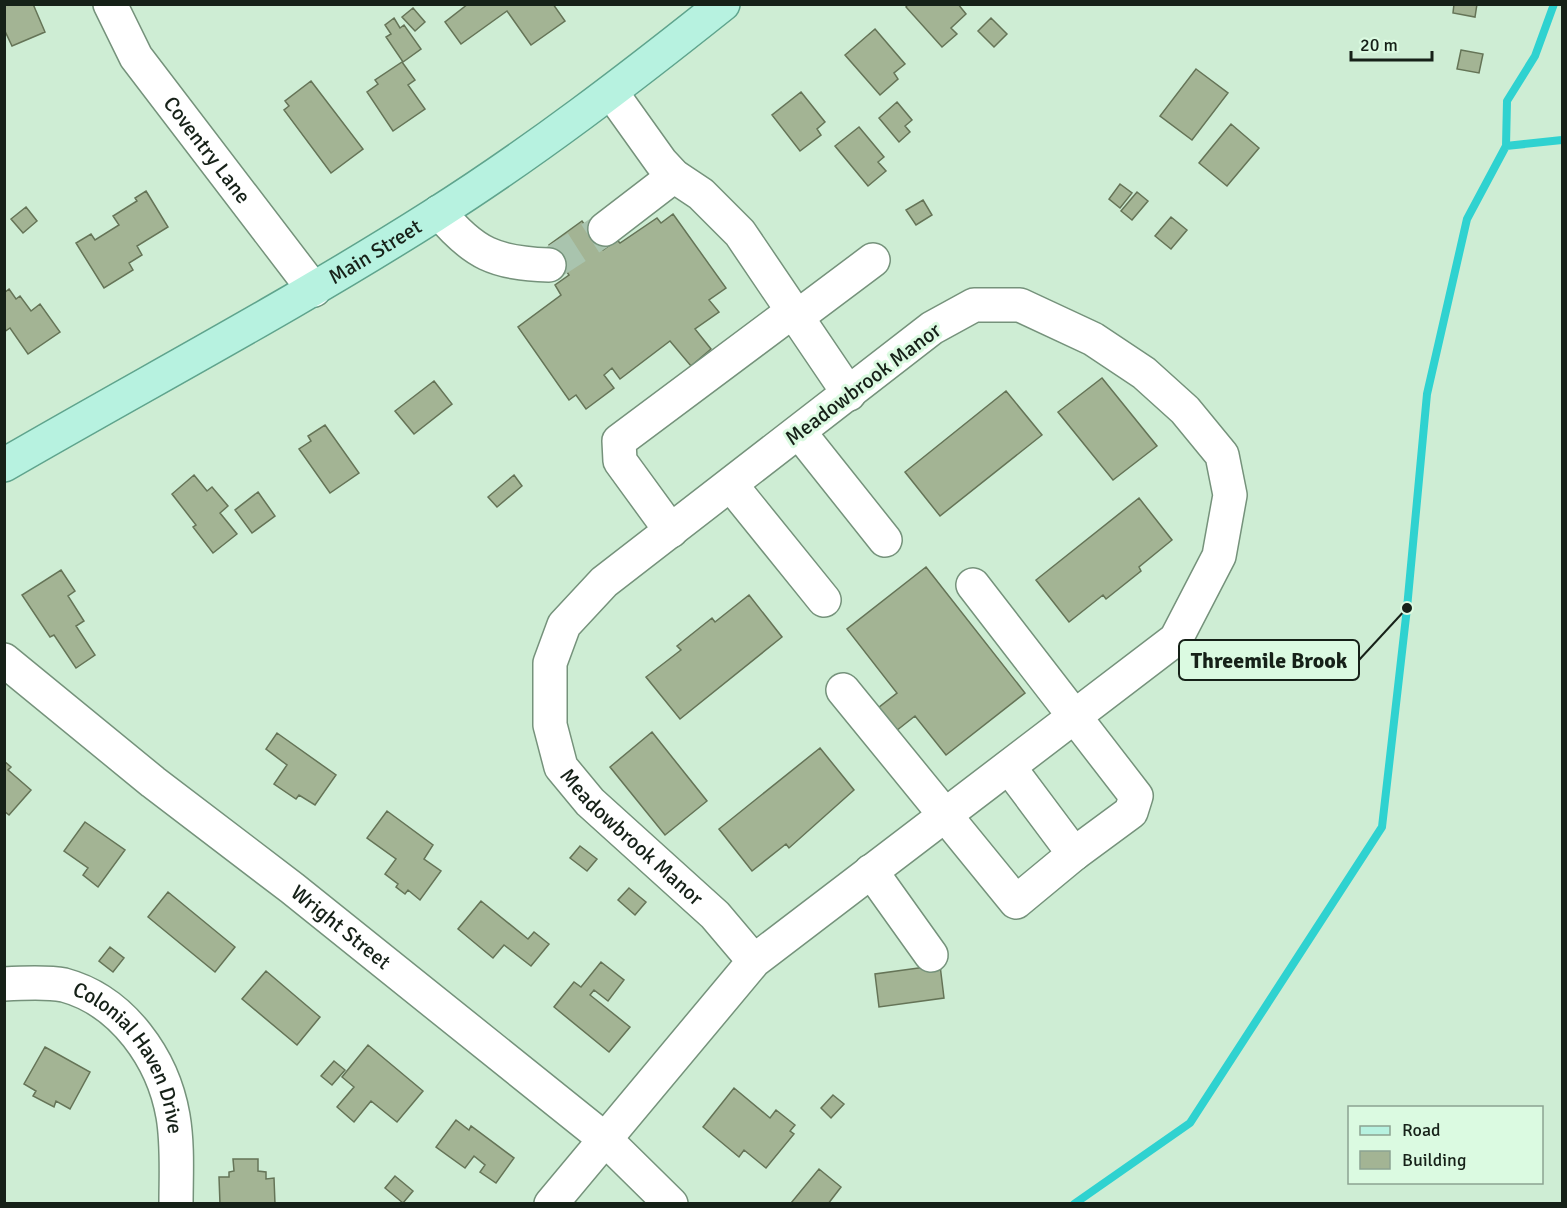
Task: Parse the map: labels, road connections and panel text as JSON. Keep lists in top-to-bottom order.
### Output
{
  "streets": {
    "main road": ["Main Street"],
    "street": [
      "Coventry Lane",
      "Meadowbrook Manor",
      "Wright Street",
      "Colonial Haven Drive"
    ]
  },
  "crossings": [
    ["Coventry Lane", "Main Street"],
    ["Meadowbrook Manor", "Wright Street"]
  ],
  "places": ["Threemile Brook"],
  "legend": ["Road", "Building"],
  "scale_bar": "20 m"
}
